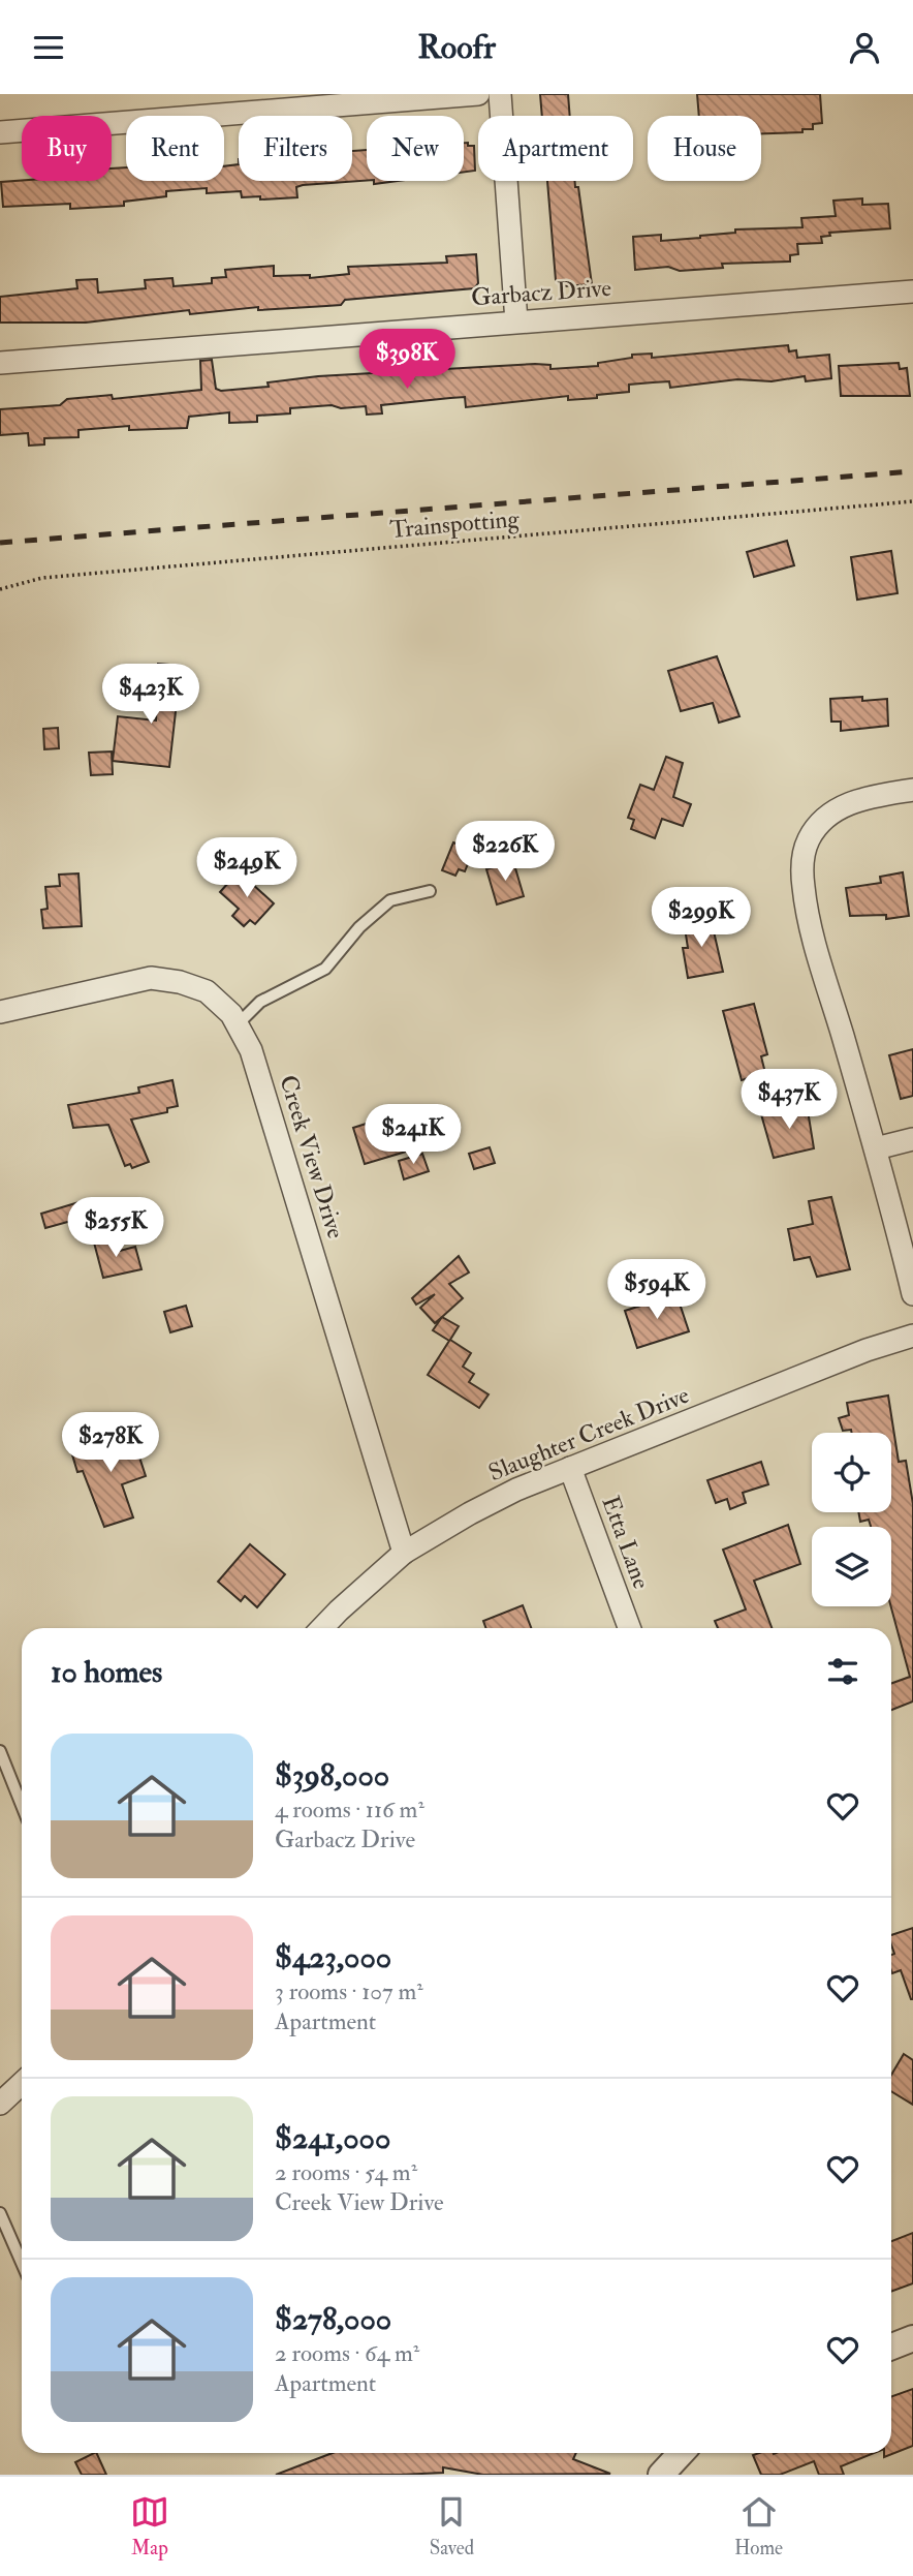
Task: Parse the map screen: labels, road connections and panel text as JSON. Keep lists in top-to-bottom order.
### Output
{
  "streets": {
    "street": [
      "Garbacz Drive",
      "Creek View Drive",
      "Slaughter Creek Drive",
      "Etta Lane"
    ],
    "path": ["Trainspotting"]
  },
  "crossings": [
    ["Creek View Drive", "Slaughter Creek Drive"],
    ["Slaughter Creek Drive", "Etta Lane"]
  ],
  "page": {
    "header": "Roofr",
    "chip": [
      "Buy",
      "Rent",
      "Filters",
      "New",
      "Apartment",
      "House"
    ],
    "price": [
      "$398K",
      "$423K",
      "$226K",
      "$249K",
      "$299K",
      "$437K",
      "$241K",
      "$255K",
      "$594K",
      "$278K"
    ],
    "heading": "10 homes",
    "list": [
      {
        "name": "$398,000",
        "note": "4 rooms · 116 m² · Garbacz Drive"
      },
      {
        "name": "$423,000",
        "note": "3 rooms · 107 m² · Apartment"
      },
      {
        "name": "$241,000",
        "note": "2 rooms · 54 m² · Creek View Drive"
      },
      {
        "name": "$278,000",
        "note": "2 rooms · 64 m² · Apartment"
      }
    ],
    "tabs": ["Map", "Saved", "Home"]
  }
}
